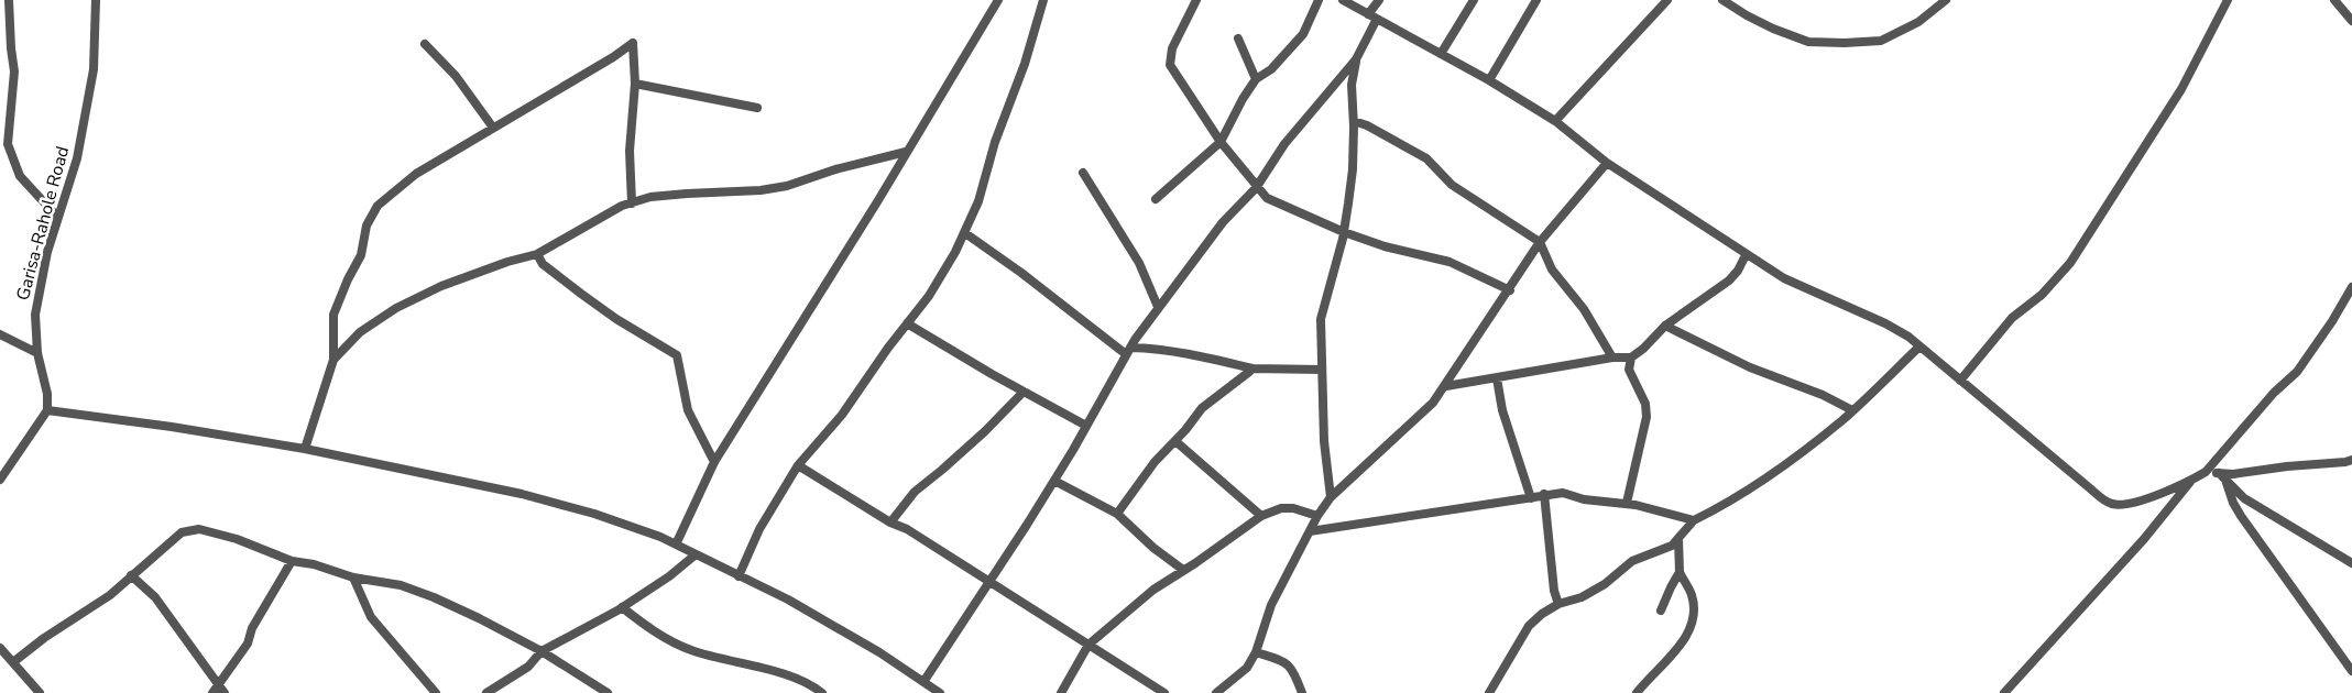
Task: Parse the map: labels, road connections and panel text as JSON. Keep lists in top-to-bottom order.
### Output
{
  "streets": {
    "street": ["Garisa-Rahole Road"]
  }
}
